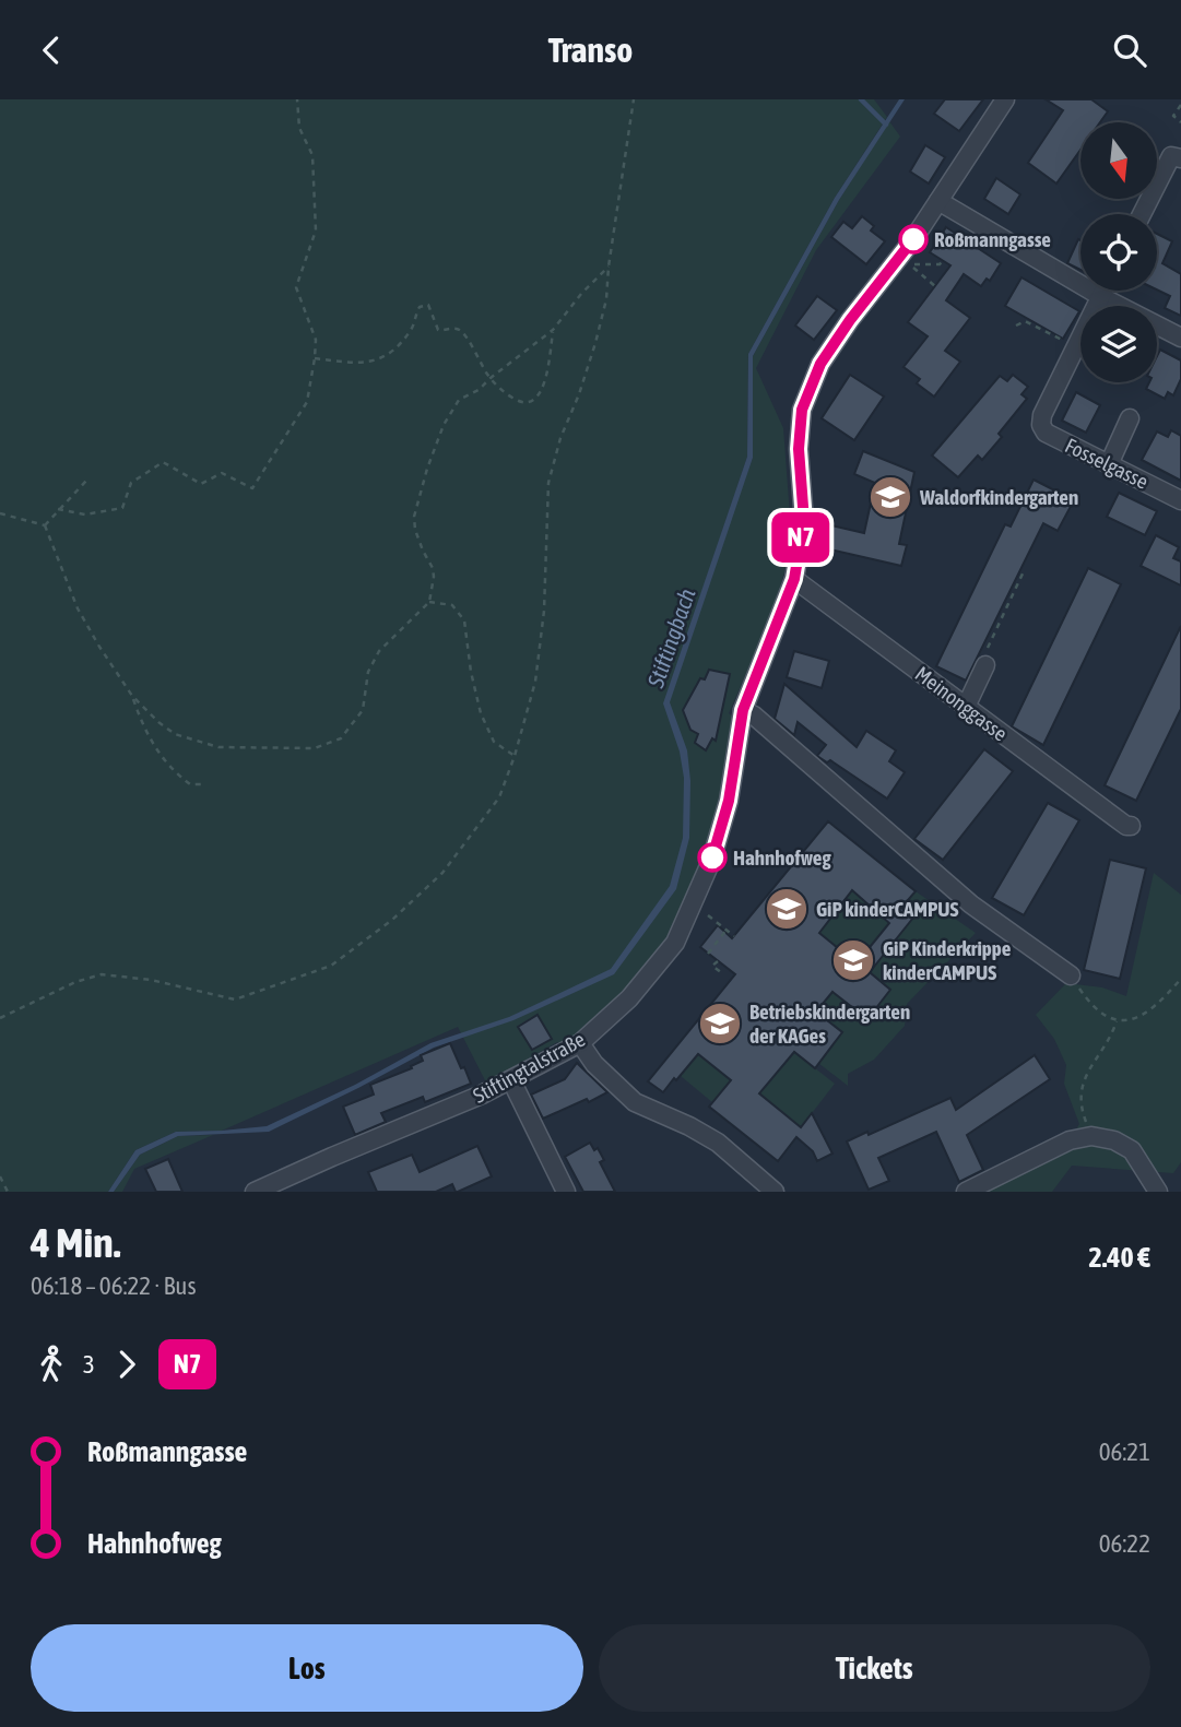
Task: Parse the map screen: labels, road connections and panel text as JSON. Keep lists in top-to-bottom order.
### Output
{
  "streets": {
    "street": ["Fosselgasse", "Meinonggasse", "Stiftingtalstraße"]
  },
  "crossings": [
    ["Meinonggasse", "Stiftingtalstraße"]
  ],
  "water": ["Stiftingbach"],
  "places": {
    "other": ["Roßmanngasse", "Hahnhofweg"],
    "school or university": [
      "Waldorfkindergarten",
      "GiP kinderCAMPUS",
      "GiP Kinderkrippe kinderCAMPUS",
      "Betriebskindergarten der KAGes"
    ]
  },
  "lines": ["bus line N7"],
  "north": "bottom",
  "page": {
    "header": "Transo",
    "on_map": "N7",
    "heading": ["4 Min.", "06:18 – 06:22 · Bus", "2.40 €"],
    "legs": ["3", "N7"],
    "list": [
      {
        "name": "Roßmanngasse",
        "value": "06:21"
      },
      {
        "name": "Hahnhofweg",
        "value": "06:22"
      }
    ],
    "buttons": ["Los", "Tickets"]
  }
}
